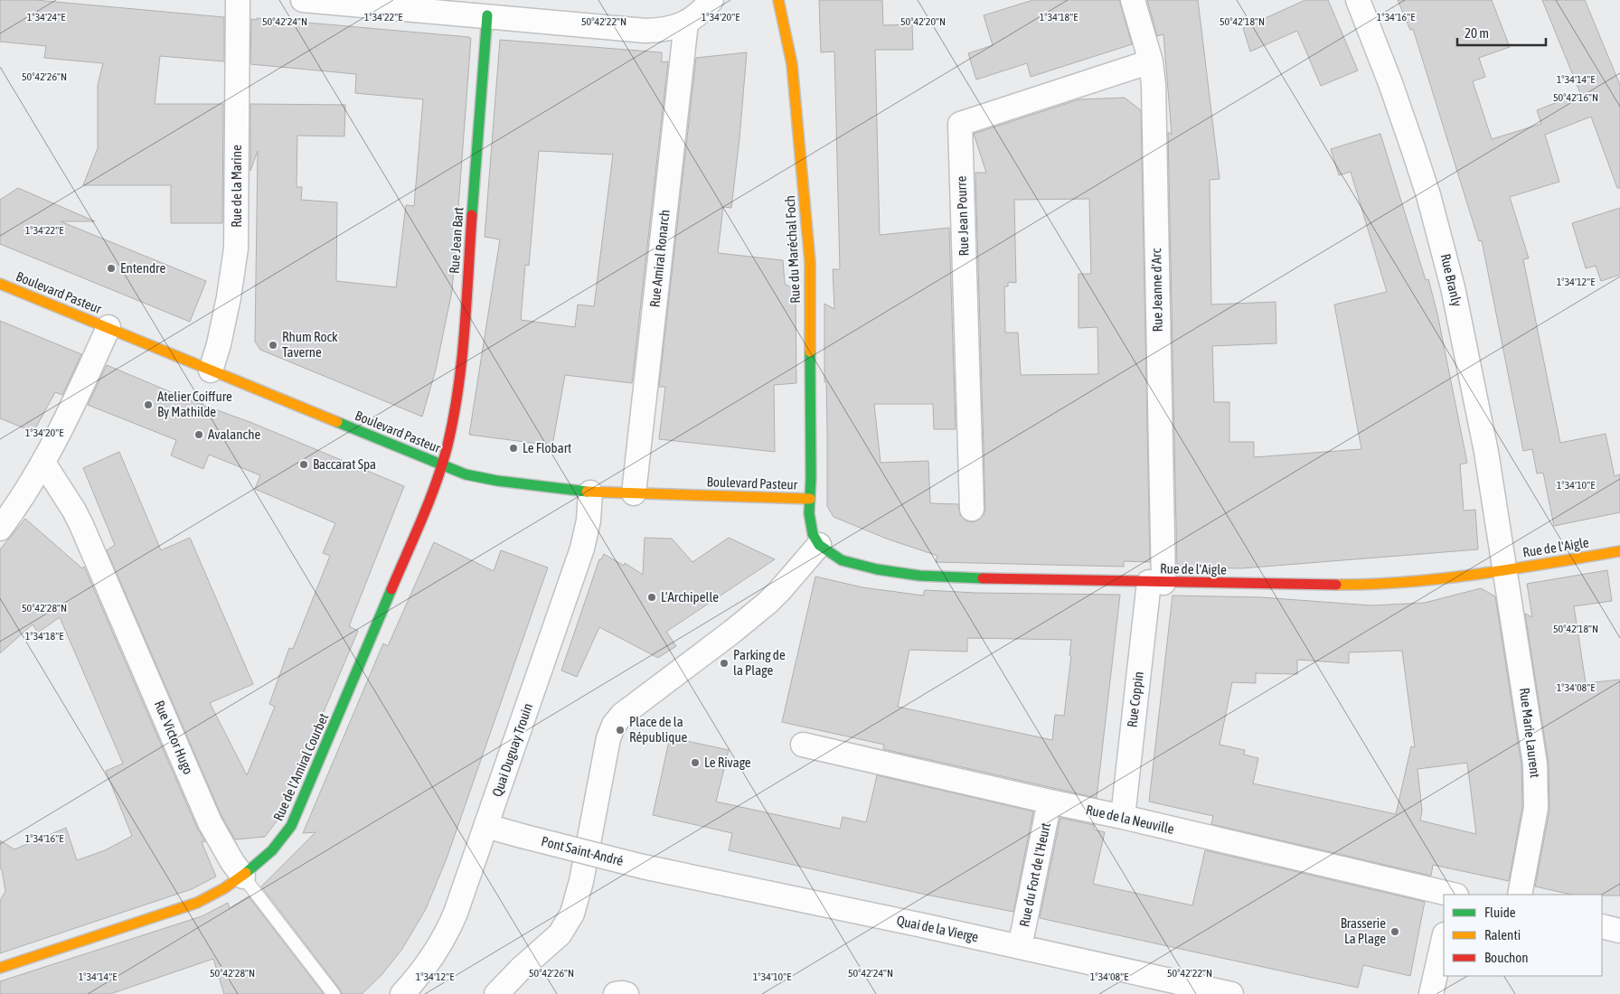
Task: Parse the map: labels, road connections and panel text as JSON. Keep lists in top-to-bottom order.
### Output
{
  "streets": {
    "street": [
      "Rue de la Marine",
      "Rue Jean Pourre",
      "Rue Jean Bart",
      "Rue du Maréchal Foch",
      "Rue Amiral Ronarch",
      "Rue Branly",
      "Rue Jeanne d'Arc",
      "Boulevard Pasteur",
      "Rue de l'Aigle",
      "Rue Coppin",
      "Rue Marie Laurent",
      "Rue Victor Hugo",
      "Quai Duguay Trouin",
      "Rue de l'Amiral Courbet",
      "Rue de la Neuville",
      "Pont Saint-André",
      "Rue du Fort de l'Heurt",
      "Quai de la Vierge"
    ]
  },
  "crossings": [
    ["Rue de la Marine", "Boulevard Pasteur"],
    ["Rue Jean Pourre", "Rue Jeanne d'Arc"],
    ["Rue Jean Bart", "Boulevard Pasteur"],
    ["Rue Jean Bart", "Rue de l'Amiral Courbet"],
    ["Rue du Maréchal Foch", "Boulevard Pasteur"],
    ["Rue Amiral Ronarch", "Boulevard Pasteur"],
    ["Rue Branly", "Rue de l'Aigle"],
    ["Rue Branly", "Rue Marie Laurent"],
    ["Rue Jeanne d'Arc", "Rue de l'Aigle"],
    ["Rue Jeanne d'Arc", "Rue Coppin"],
    ["Boulevard Pasteur", "Quai Duguay Trouin"],
    ["Boulevard Pasteur", "Rue de l'Amiral Courbet"],
    ["Rue de l'Aigle", "Rue Coppin"],
    ["Rue de l'Aigle", "Rue Marie Laurent"],
    ["Rue Coppin", "Rue de la Neuville"],
    ["Rue Victor Hugo", "Rue de l'Amiral Courbet"],
    ["Quai Duguay Trouin", "Pont Saint-André"],
    ["Rue de la Neuville", "Rue du Fort de l'Heurt"],
    ["Pont Saint-André", "Quai de la Vierge"],
    ["Rue du Fort de l'Heurt", "Quai de la Vierge"]
  ],
  "places": [
    "Entendre",
    "Rhum Rock Taverne",
    "Atelier Coiffure By Mathilde",
    "Avalanche",
    "Le Flobart",
    "Baccarat Spa",
    "L'Archipelle",
    "Parking de la Plage",
    "Place de la République",
    "Le Rivage",
    "Brasserie La Plage"
  ],
  "legend": ["Fluide", "Ralenti", "Bouchon"],
  "scale_bar": "20 m",
  "coordinates": [
    "1°34'24\"E",
    "1°34'22\"E",
    "1°34'20\"E",
    "1°34'18\"E",
    "1°34'16\"E",
    "50°42'24\"N",
    "50°42'22\"N",
    "50°42'20\"N",
    "50°42'18\"N",
    "50°42'26\"N",
    "1°34'14\"E",
    "50°42'16\"N",
    "1°34'12\"E",
    "1°34'10\"E",
    "50°42'28\"N",
    "1°34'08\"E"
  ]
}
